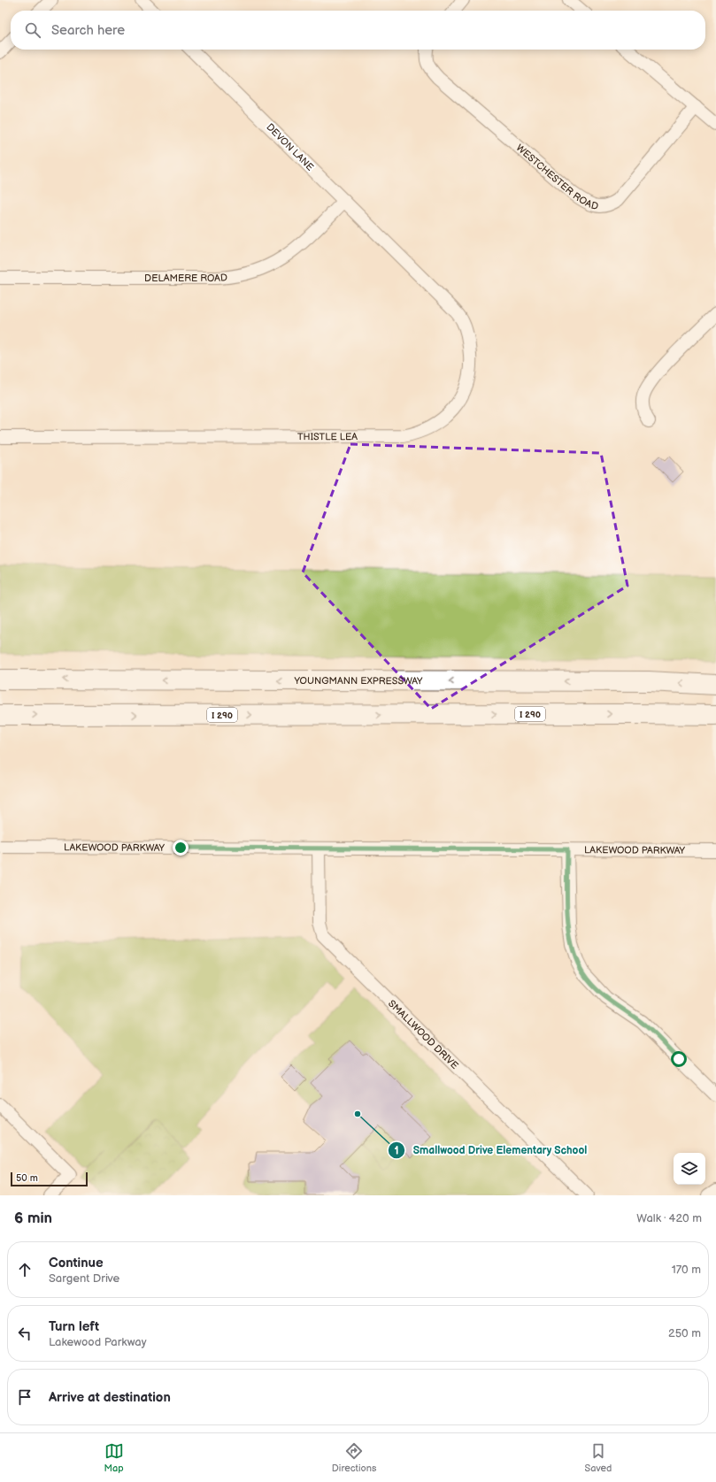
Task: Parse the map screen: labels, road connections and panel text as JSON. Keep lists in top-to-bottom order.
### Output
{
  "streets": {
    "highway": ["YOUNGMANN EXPRESSWAY", "I 290"],
    "street": [
      "DEVON LANE",
      "WESTCHESTER ROAD",
      "DELAMERE ROAD",
      "THISTLE LEA",
      "LAKEWOOD PARKWAY",
      "SMALLWOOD DRIVE"
    ]
  },
  "crossings": [
    ["DEVON LANE", "DELAMERE ROAD"],
    ["DEVON LANE", "THISTLE LEA"],
    ["LAKEWOOD PARKWAY", "SMALLWOOD DRIVE"]
  ],
  "places": ["Smallwood Drive Elementary School"],
  "scale_bar": "50 m",
  "page": {
    "search": "Search here",
    "scale": "50 m",
    "heading": ["6 min", "Walk · 420 m"],
    "list": [
      ["Continue", "Sargent Drive", "170 m"],
      ["Turn left", "Lakewood Parkway", "250 m"],
      "Arrive at destination"
    ],
    "nav": ["Map", "Directions", "Saved"]
  }
}
